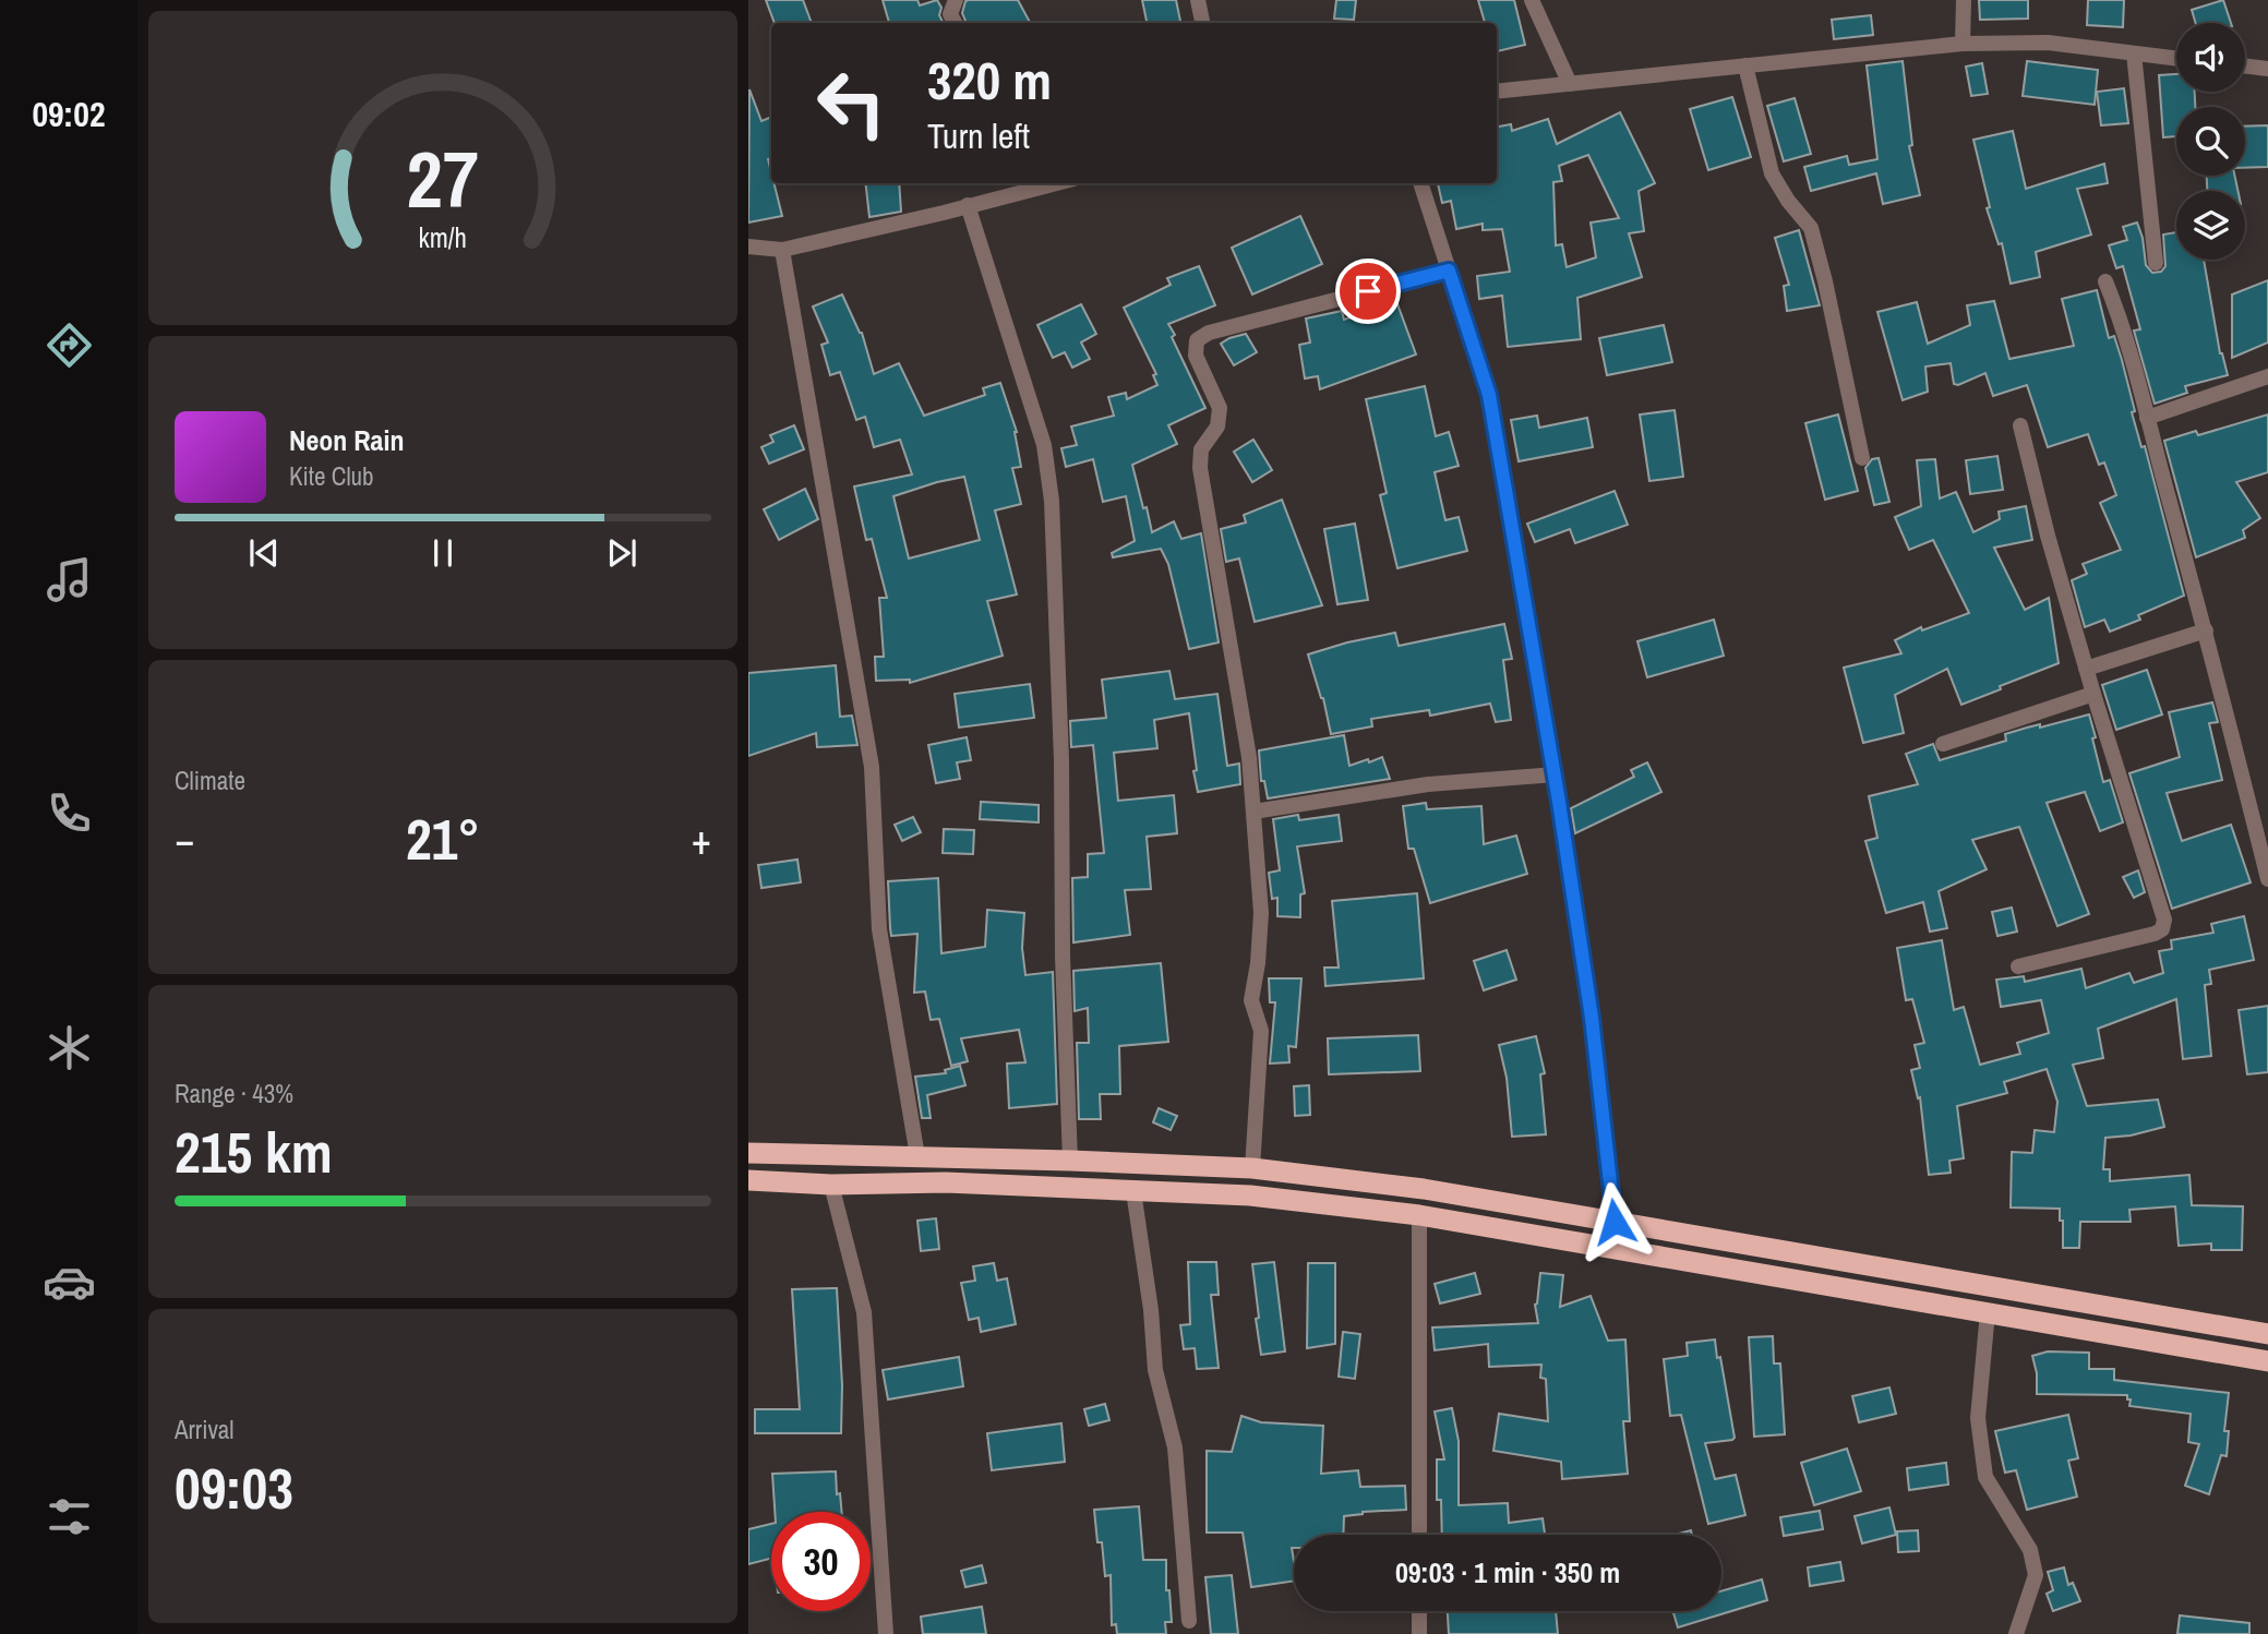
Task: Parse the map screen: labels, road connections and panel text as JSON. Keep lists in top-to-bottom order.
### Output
{
  "page": {
    "tabs": "09:02",
    "turn": ["320 m", "Turn left"],
    "song": ["Neon Rain", "Kite Club"],
    "tile": [
      "Climate",
      ["Range · 43%", "215 km"],
      ["Arrival", "09:03"]
    ],
    "heat": ["−", "21°", "+"],
    "limit": "30",
    "trip": "09:03 · 1 min · 350 m",
    "gauge": ["27", "km/h"]
  }
}
